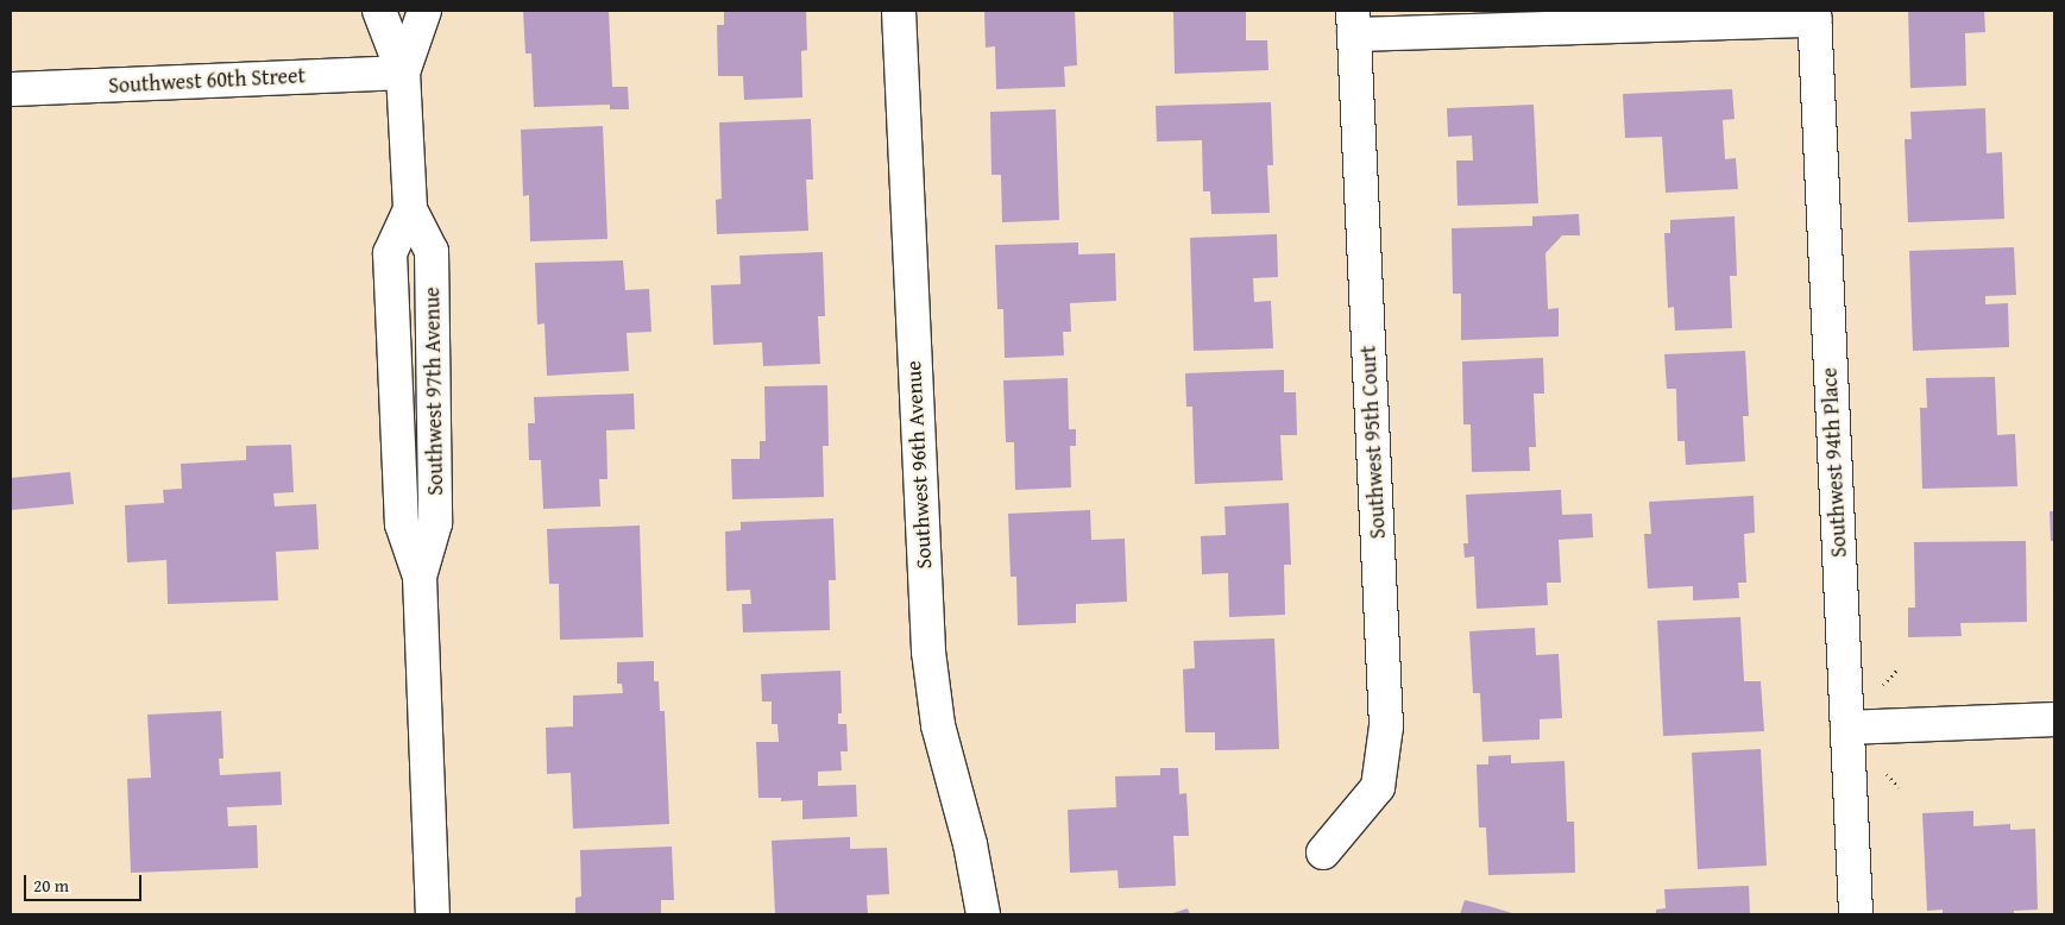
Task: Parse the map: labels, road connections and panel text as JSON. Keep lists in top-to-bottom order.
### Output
{
  "streets": {
    "street": [
      "Southwest 60th Street",
      "Southwest 97th Avenue",
      "Southwest 95th Court",
      "Southwest 94th Place",
      "Southwest 96th Avenue"
    ]
  },
  "crossings": [
    ["Southwest 60th Street", "Southwest 97th Avenue"]
  ],
  "scale_bar": "20 m"
}
